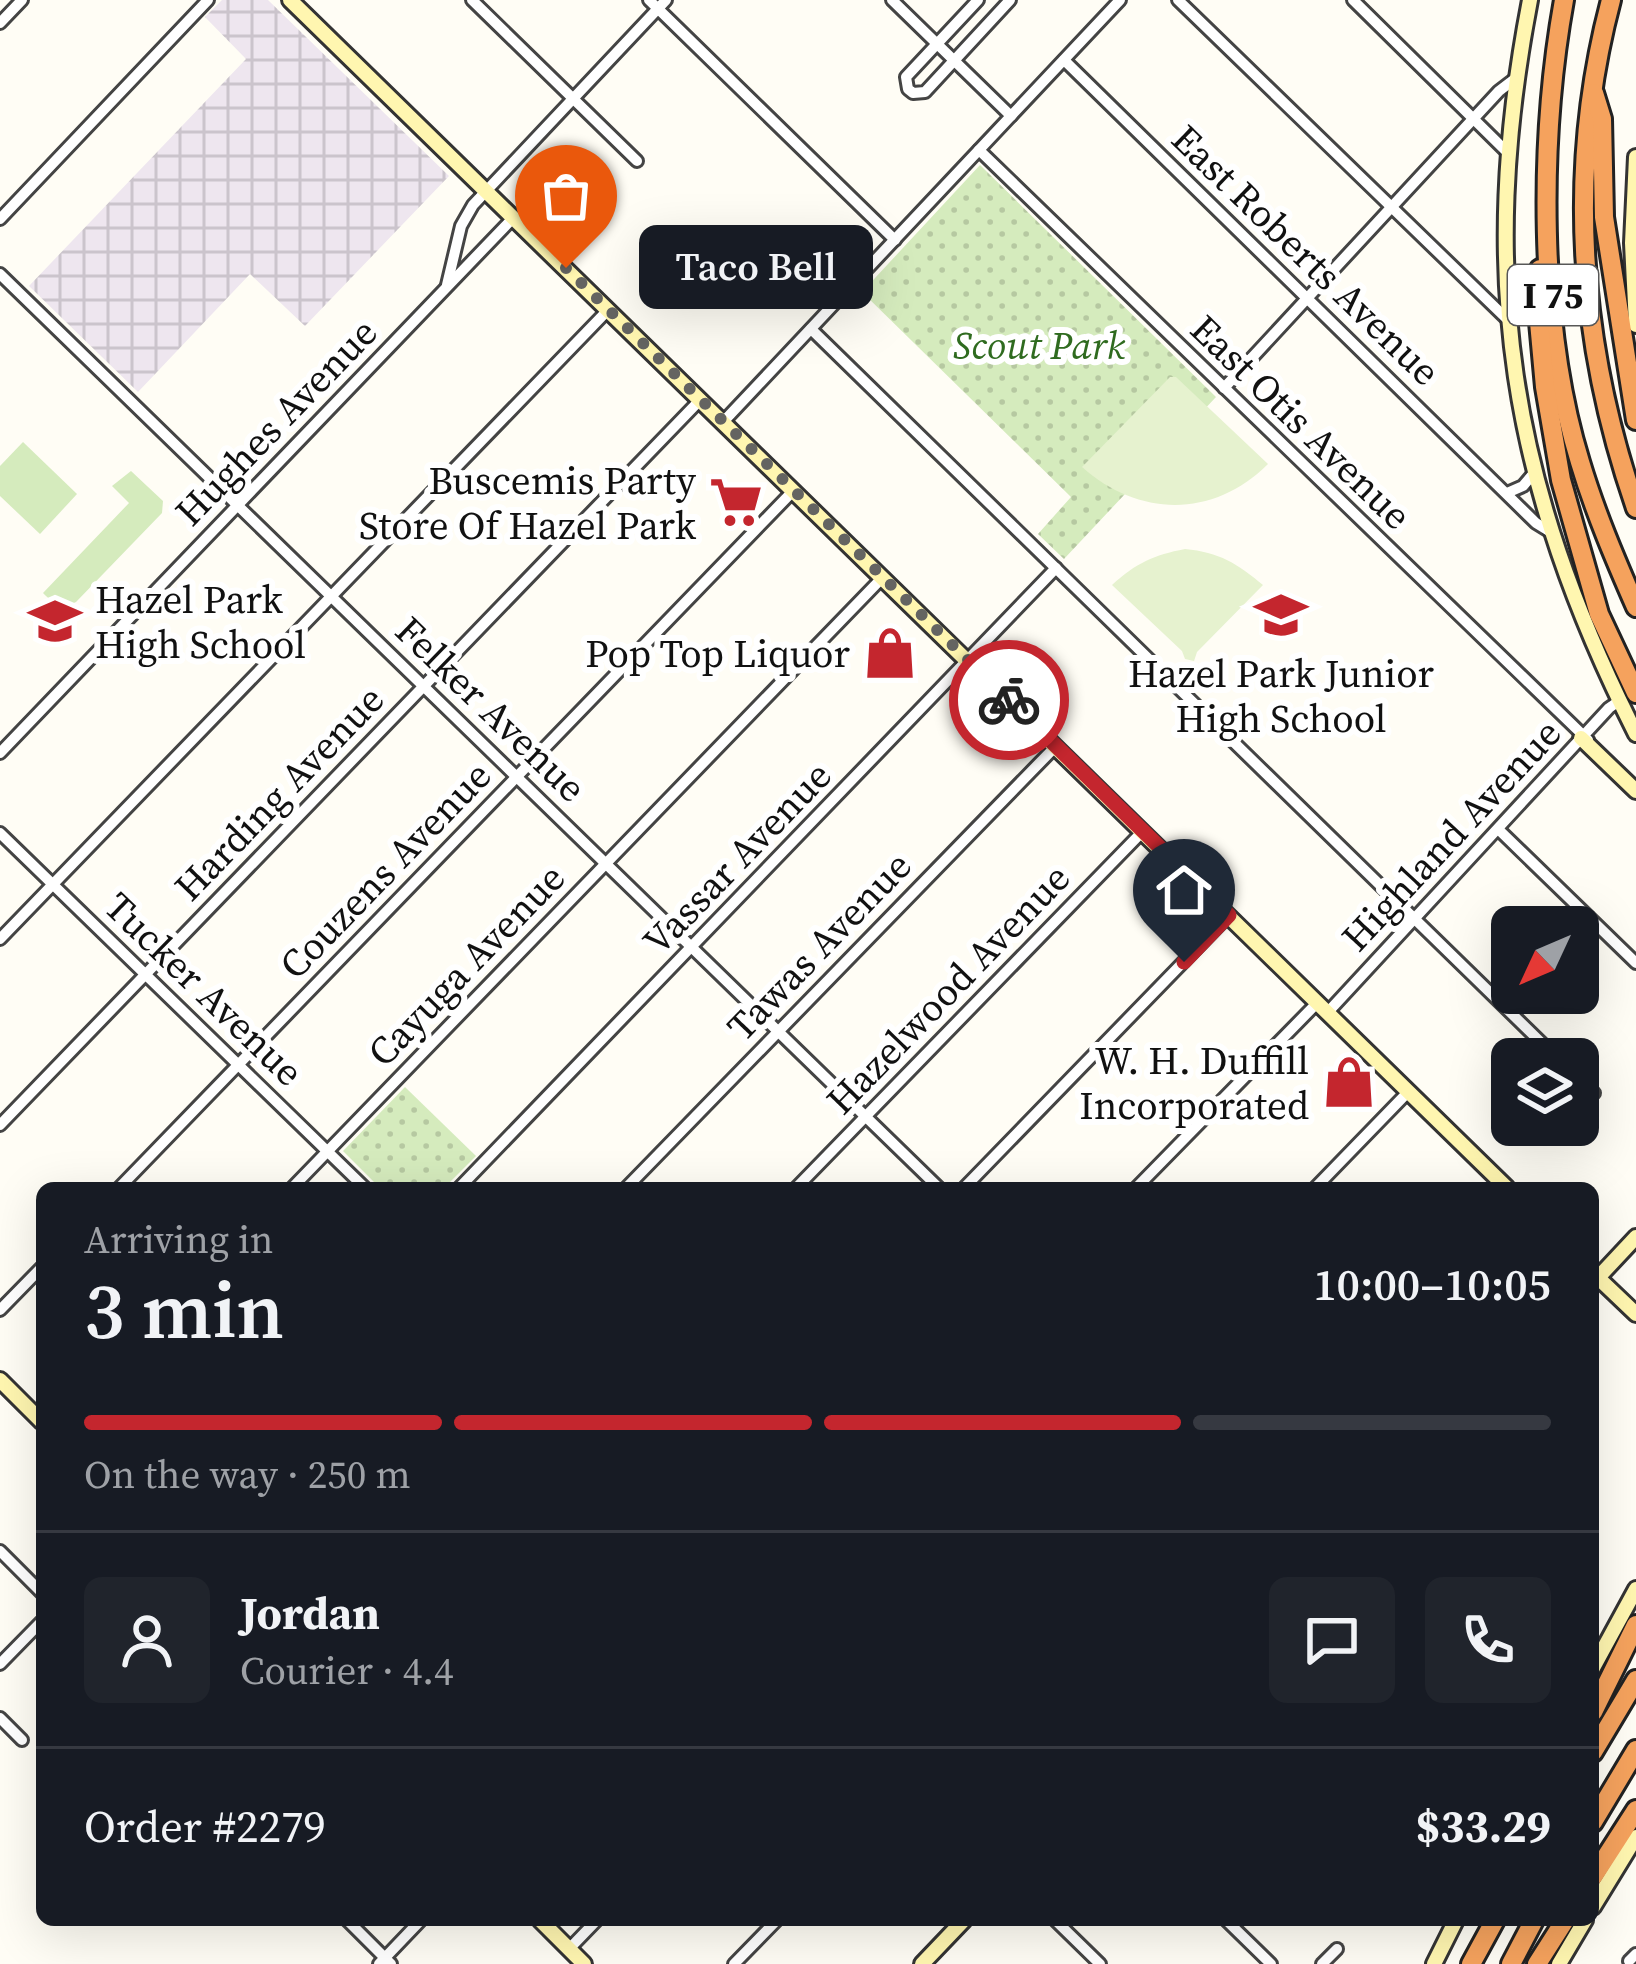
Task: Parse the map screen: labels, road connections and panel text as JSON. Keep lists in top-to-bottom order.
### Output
{
  "streets": {
    "highway": ["I 75"],
    "street": [
      "East Roberts Avenue",
      "Hughes Avenue",
      "East Otis Avenue",
      "Felker Avenue",
      "Harding Avenue",
      "Highland Avenue",
      "Vassar Avenue",
      "Couzens Avenue",
      "Tawas Avenue",
      "Cayuga Avenue",
      "Tucker Avenue",
      "Hazelwood Avenue"
    ]
  },
  "crossings": [
    ["Hughes Avenue", "Felker Avenue"],
    ["East Otis Avenue", "Highland Avenue"],
    ["Felker Avenue", "Harding Avenue"],
    ["Felker Avenue", "Vassar Avenue"],
    ["Felker Avenue", "Couzens Avenue"],
    ["Felker Avenue", "Tawas Avenue"],
    ["Felker Avenue", "Cayuga Avenue"],
    ["Felker Avenue", "Hazelwood Avenue"],
    ["Harding Avenue", "Tucker Avenue"],
    ["Couzens Avenue", "Tucker Avenue"],
    ["Cayuga Avenue", "Tucker Avenue"]
  ],
  "parks": ["Scout Park"],
  "places": {
    "other": ["Taco Bell"],
    "supermarket": ["Buscemis Party Store Of Hazel Park"],
    "school or university": ["Hazel Park Junior High School", "Hazel Park High School"],
    "shop": ["Pop Top Liquor", "W. H. Duffill Incorporated"]
  },
  "north": "bottom left",
  "page": {
    "bubble": "Taco Bell",
    "heading": ["3 min", "Arriving in", "10:00–10:05"],
    "panel": [
      "Jordan",
      "Courier · 4.4",
      "Order #2279",
      "$33.29"
    ],
    "bar": "On the way · 250 m"
  }
}
